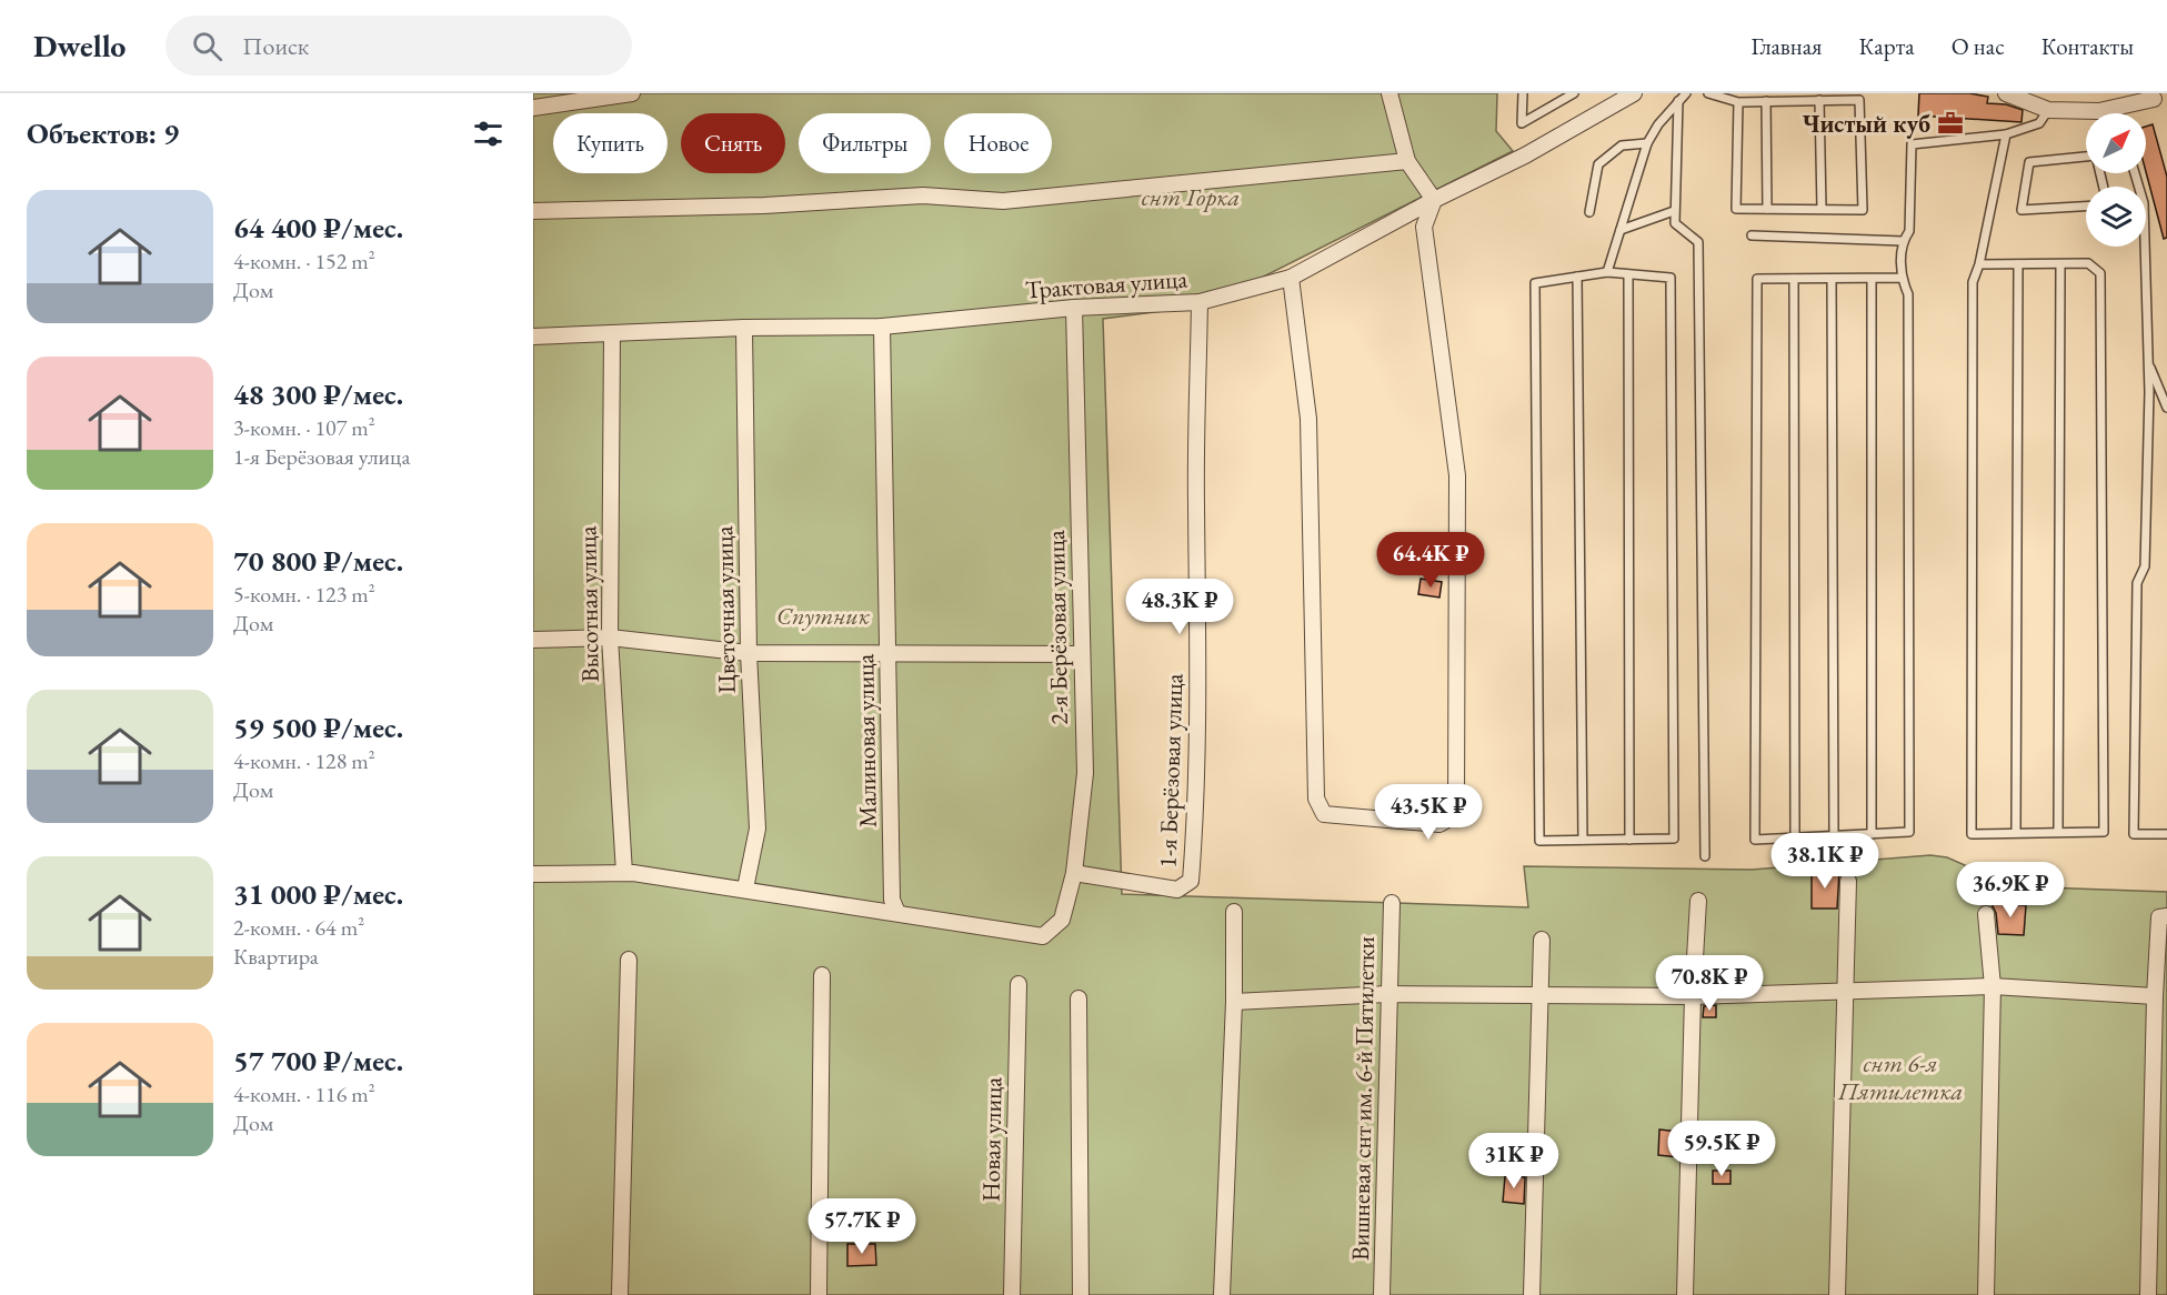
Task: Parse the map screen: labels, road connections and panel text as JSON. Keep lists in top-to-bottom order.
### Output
{
  "streets": {
    "street": [
      "Трактовая улица",
      "Высотная улица",
      "Цветочная улица",
      "2-я Берёзовая улица",
      "Малиновая улица",
      "1-я Берёзовая улица",
      "Вишневая снт им. 6-й Пятилетки",
      "Новая улица"
    ]
  },
  "crossings": [
    ["Трактовая улица", "Высотная улица"],
    ["Трактовая улица", "Цветочная улица"],
    ["Трактовая улица", "2-я Берёзовая улица"],
    ["Трактовая улица", "Малиновая улица"],
    ["Трактовая улица", "1-я Берёзовая улица"],
    ["2-я Берёзовая улица", "Малиновая улица"],
    ["2-я Берёзовая улица", "1-я Берёзовая улица"]
  ],
  "parks": ["снт Горка", "Спутник", "снт 6-я Пятилетка"],
  "places": {
    "office": ["Чистый куб"]
  },
  "north": "top right",
  "page": {
    "header": "Dwello",
    "search": "Поиск",
    "nav": [
      "Главная",
      "Карта",
      "О нас",
      "Контакты"
    ],
    "heading": "Объектов: 9",
    "chip": [
      "Купить",
      "Снять",
      "Фильтры",
      "Новое"
    ],
    "list": [
      {
        "name": "64 400 ₽/мес.",
        "note": "4-комн. · 152 m² · Дом"
      },
      {
        "name": "48 300 ₽/мес.",
        "note": "3-комн. · 107 m² · 1-я Берёзовая улица"
      },
      {
        "name": "70 800 ₽/мес.",
        "note": "5-комн. · 123 m² · Дом"
      },
      {
        "name": "59 500 ₽/мес.",
        "note": "4-комн. · 128 m² · Дом"
      },
      {
        "name": "31 000 ₽/мес.",
        "note": "2-комн. · 64 m² · Квартира"
      },
      {
        "name": "57 700 ₽/мес.",
        "note": "4-комн. · 116 m² · Дом"
      }
    ],
    "price": [
      "64.4K ₽",
      "48.3K ₽",
      "43.5K ₽",
      "38.1K ₽",
      "36.9K ₽",
      "70.8K ₽",
      "59.5K ₽",
      "31K ₽",
      "57.7K ₽"
    ]
  }
}
